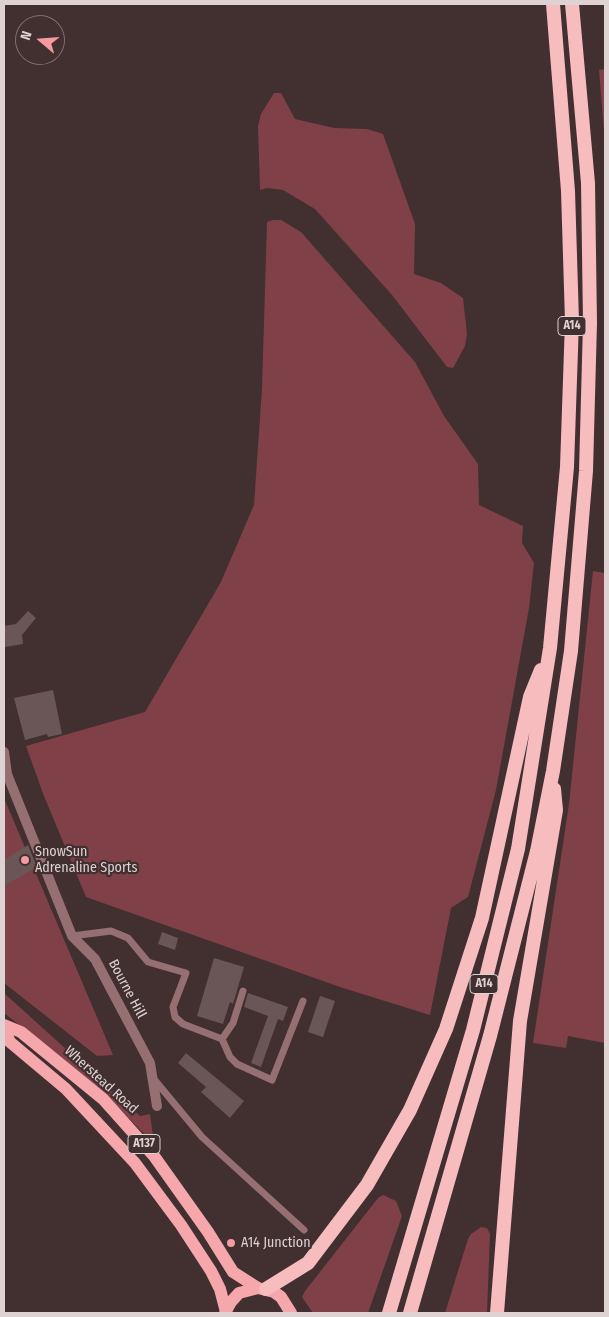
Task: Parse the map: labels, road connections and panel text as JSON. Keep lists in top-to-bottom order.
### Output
{
  "streets": {
    "highway": ["A14"],
    "main road": ["Wherstead Road", "A137"],
    "street": ["Bourne Hill"]
  },
  "crossings": [
    ["A14", "Wherstead Road"]
  ],
  "places": ["SnowSun Adrenaline Sports", "A14 Junction"],
  "north": "left"
}
